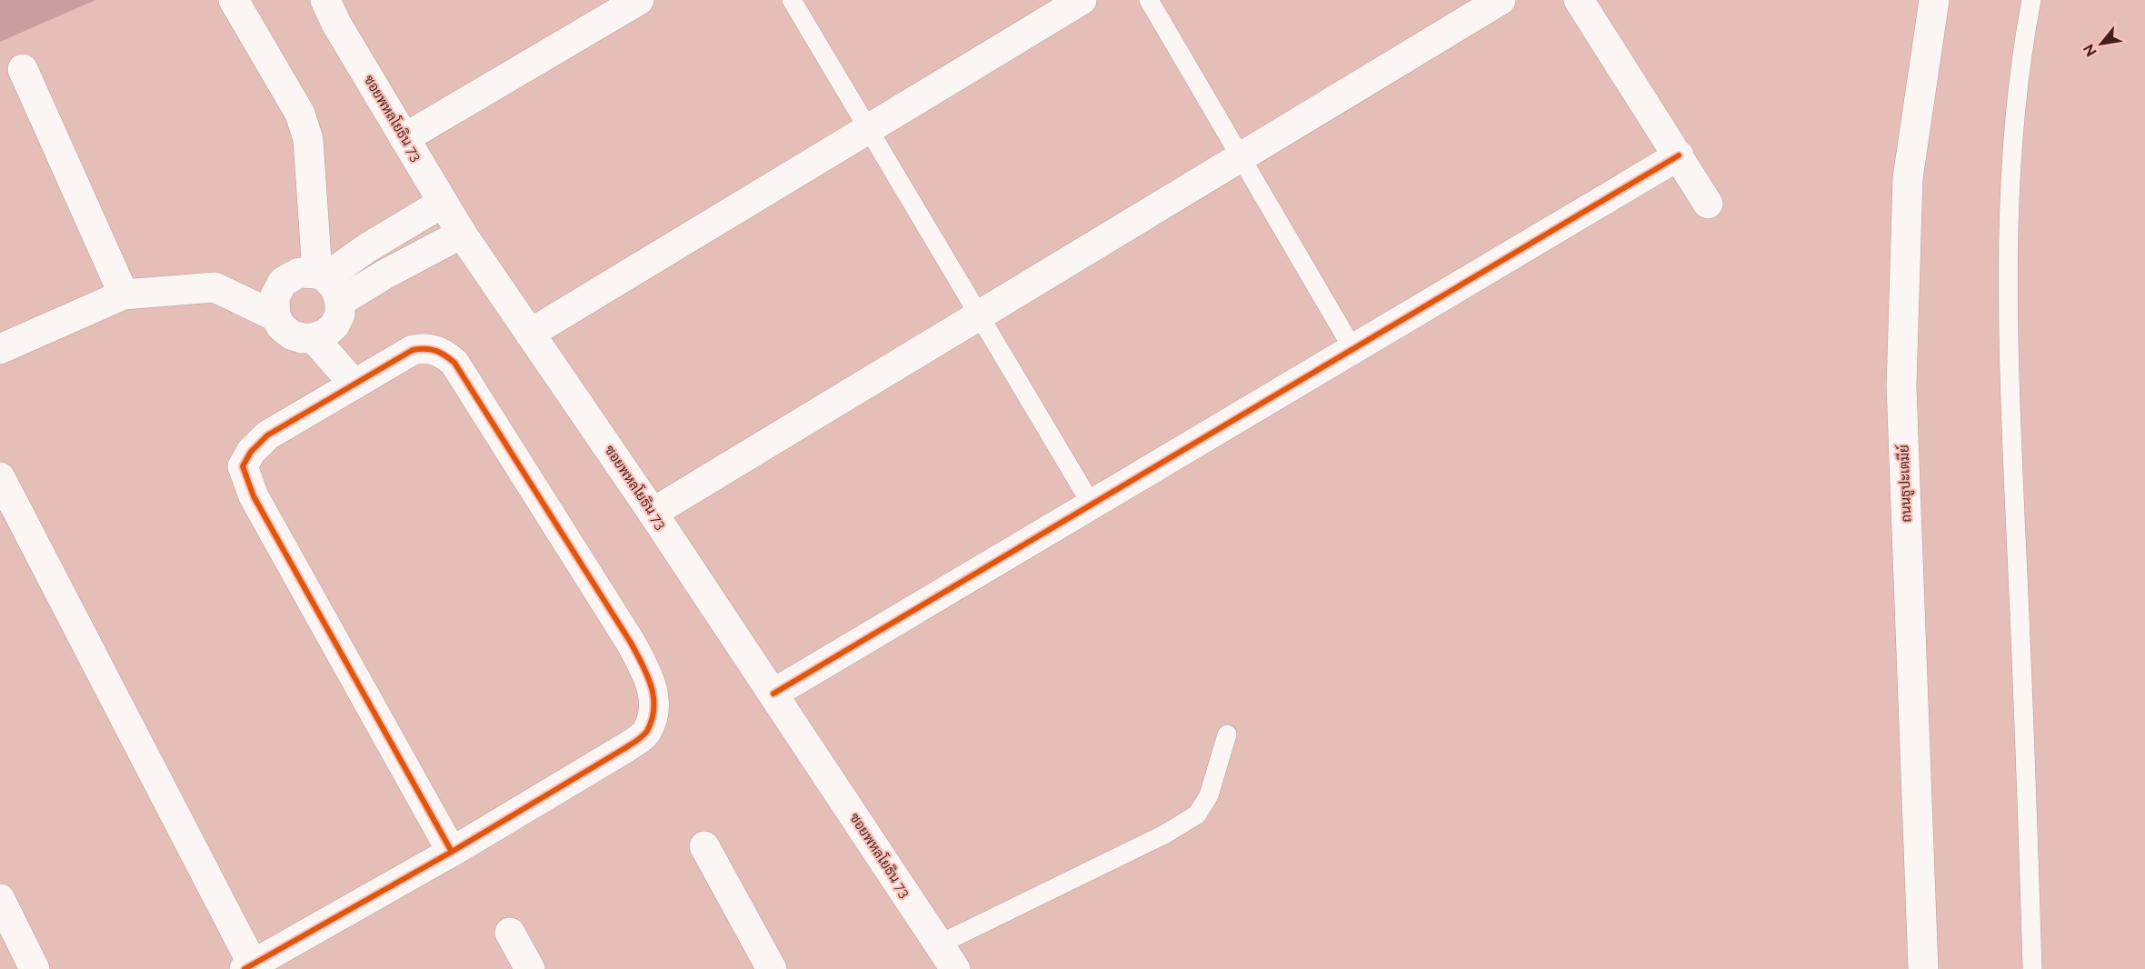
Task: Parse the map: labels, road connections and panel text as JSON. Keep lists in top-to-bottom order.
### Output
{
  "streets": {
    "street": ["ซอยพหลโยธิน 73", "ถนนธูปะเตมีย์"]
  },
  "north": "bottom left"
}
